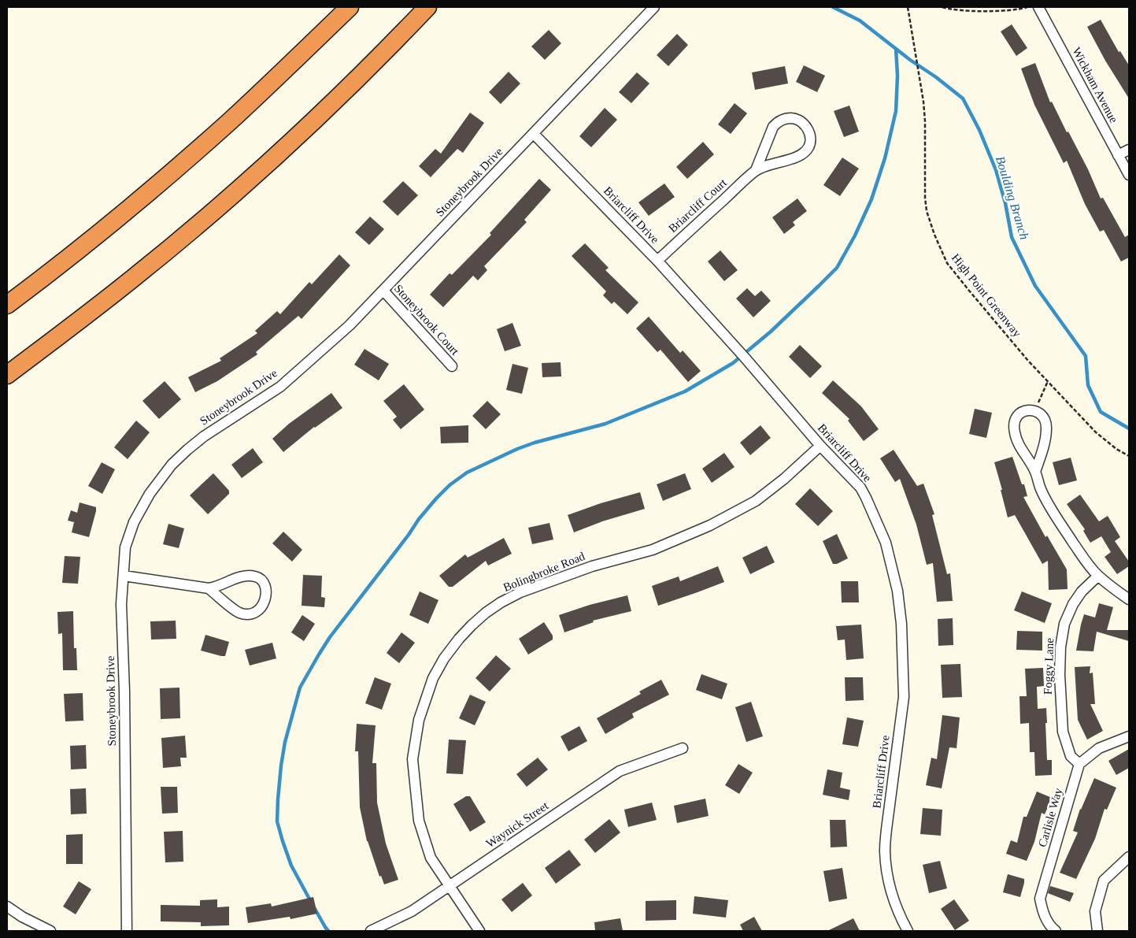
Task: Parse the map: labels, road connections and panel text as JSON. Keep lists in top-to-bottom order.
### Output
{
  "streets": {
    "street": [
      "Wickham Avenue",
      "Stoneybrook Drive",
      "Briarcliff Court",
      "Briarcliff Drive",
      "Stoneybrook Court",
      "Bolingbroke Road",
      "Foggy Lane",
      "Carlisle Way",
      "Waynick Street"
    ],
    "path": ["High Point Greenway"]
  },
  "crossings": [
    ["Stoneybrook Drive", "Briarcliff Drive"],
    ["Stoneybrook Drive", "Stoneybrook Court"],
    ["Briarcliff Court", "Briarcliff Drive"],
    ["Briarcliff Drive", "Bolingbroke Road"],
    ["Bolingbroke Road", "Waynick Street"],
    ["Foggy Lane", "Carlisle Way"]
  ],
  "water": ["Boulding Branch"]
}
